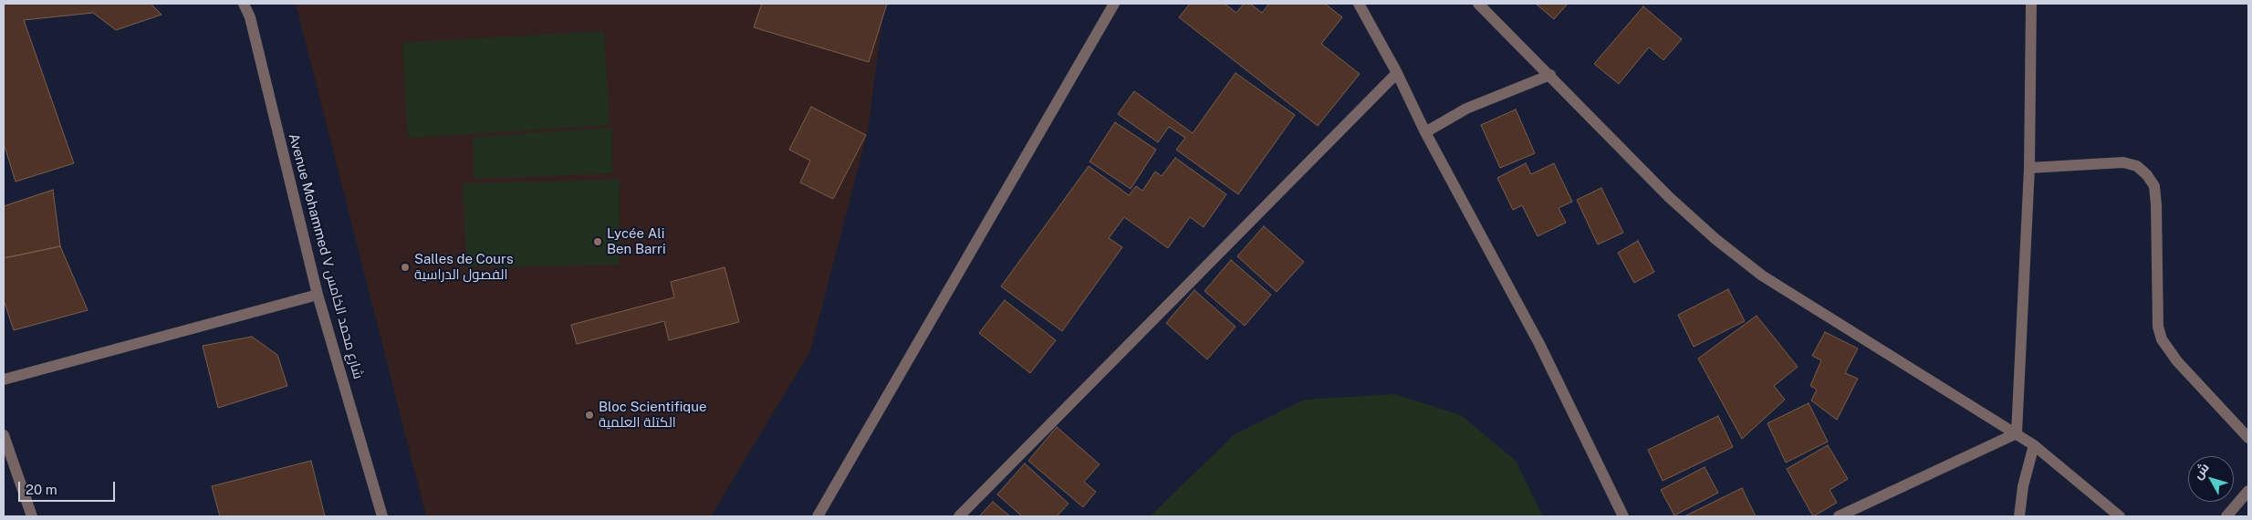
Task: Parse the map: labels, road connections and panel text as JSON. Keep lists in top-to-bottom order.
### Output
{
  "streets": {
    "street": ["Avenue Mohammed V شارع محمد الخامس"]
  },
  "places": ["Lycée Ali Ben Barri", "Salles de Cours الفصول الدراسية", "Bloc Scientifique الكتلة العلمية"],
  "scale_bar": "20 m",
  "north": "top left"
}
